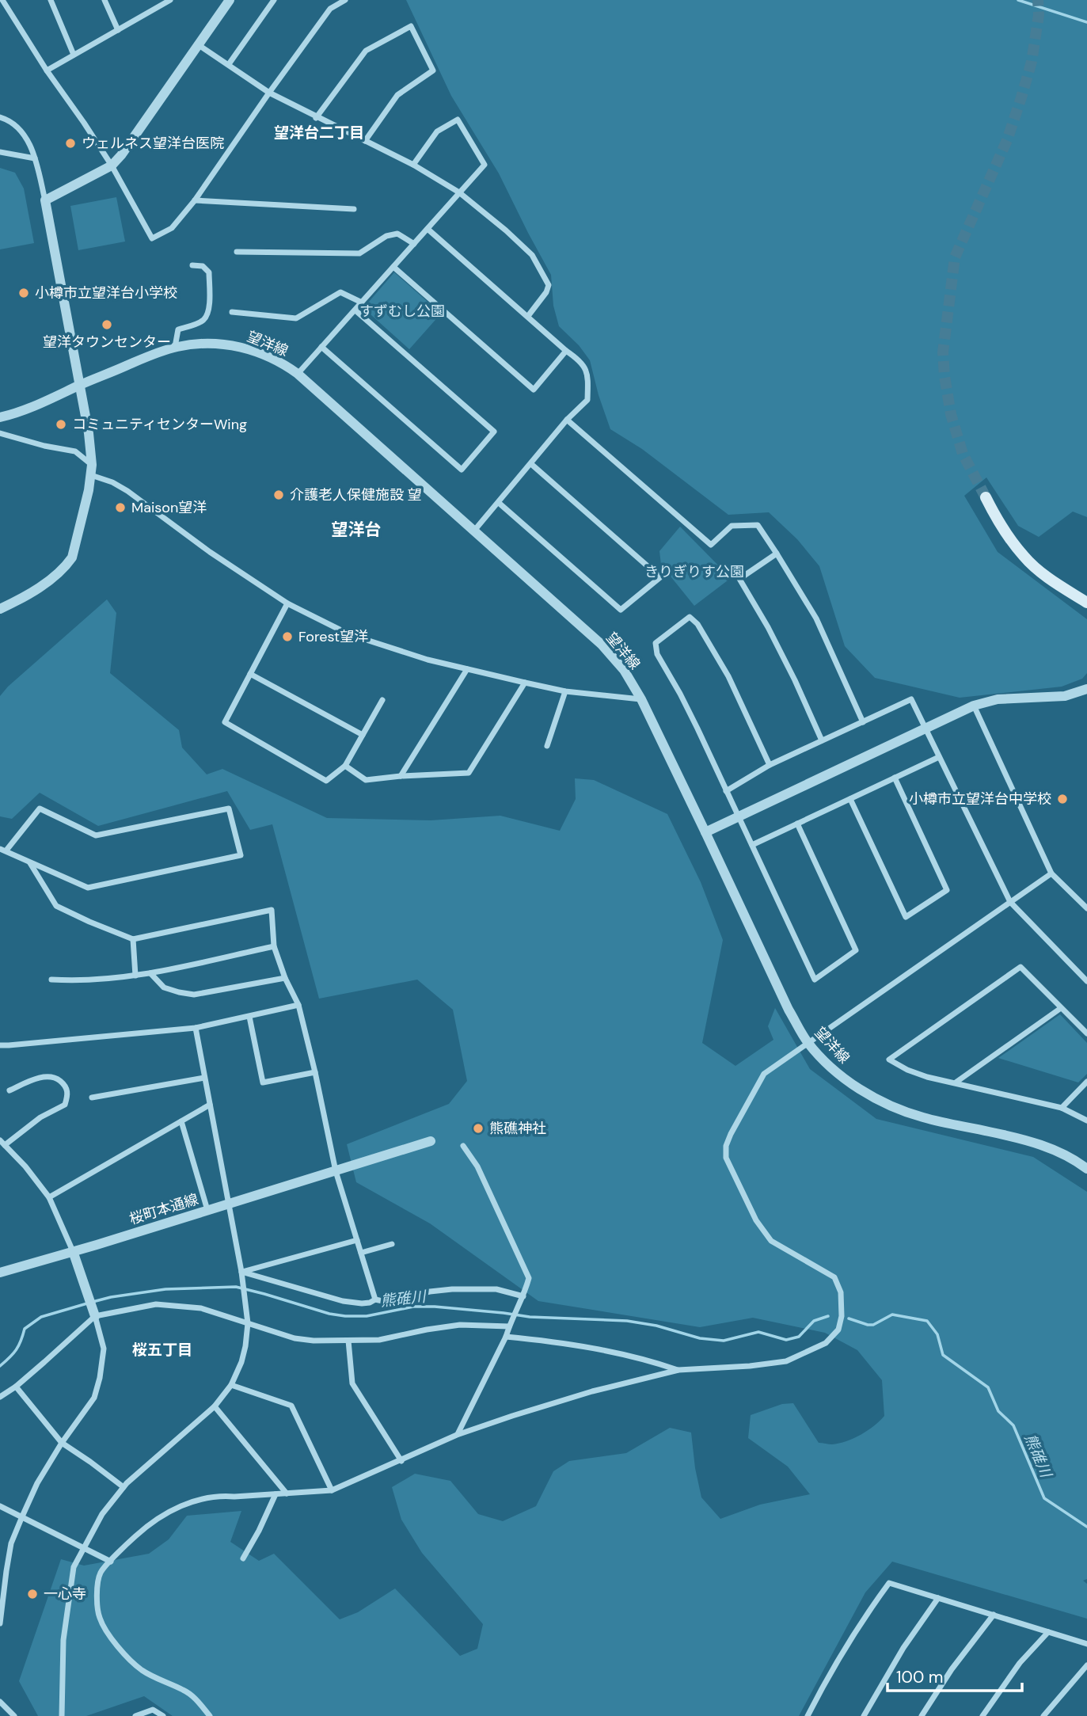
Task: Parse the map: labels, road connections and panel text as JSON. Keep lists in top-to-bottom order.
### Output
{
  "streets": {
    "street": ["望洋線", "桜町本通線"]
  },
  "districts": ["望洋台二丁目", "望洋台", "桜五丁目"],
  "water": ["熊碓川"],
  "parks": ["すずむし公園", "きりぎりす公園"],
  "places": [
    "ウェルネス望洋台医院",
    "小樽市立望洋台小学校",
    "望洋タウンセンター",
    "コミュニティセンターWing",
    "介護老人保健施設 望",
    "Maison望洋",
    "Forest望洋",
    "小樽市立望洋台中学校",
    "熊礁神社",
    "一心寺"
  ],
  "scale_bar": "100 m"
}
